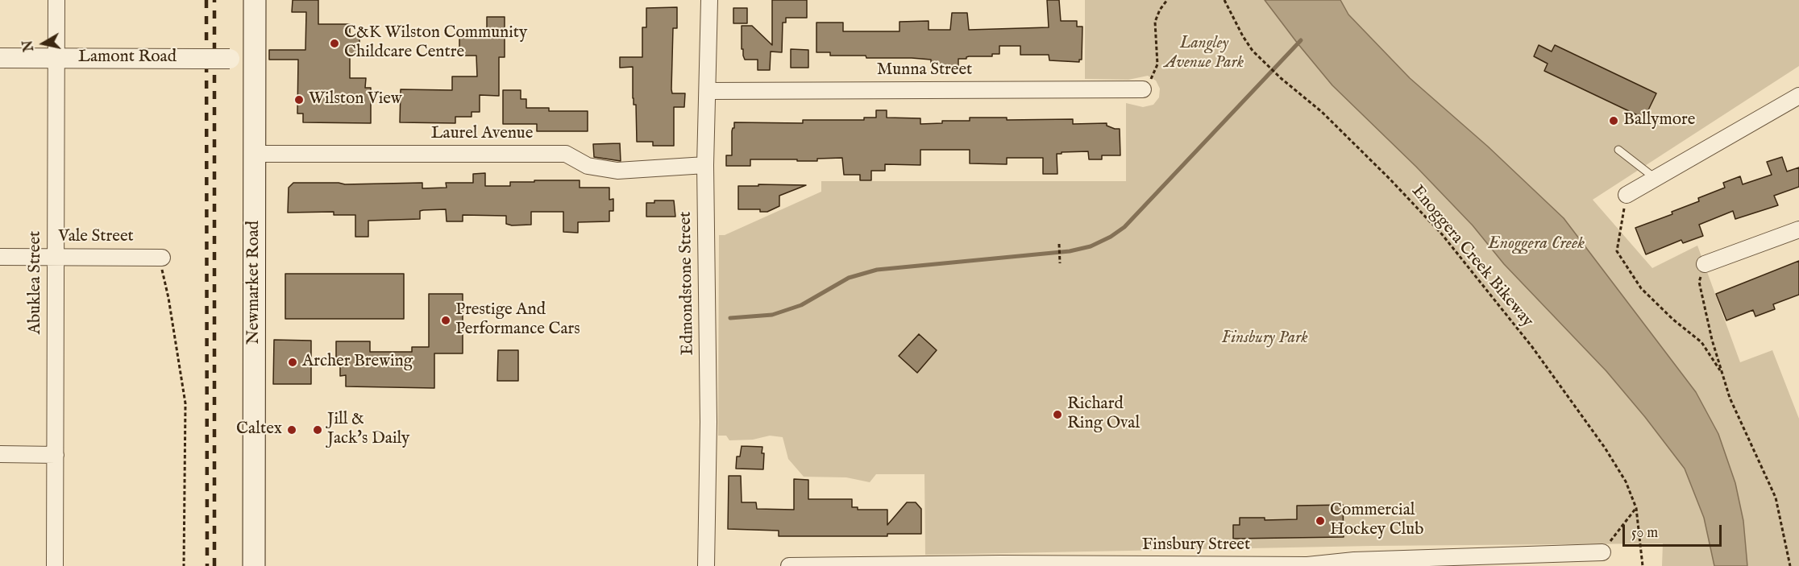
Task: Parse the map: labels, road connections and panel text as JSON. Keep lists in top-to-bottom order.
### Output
{
  "streets": {
    "main road": ["Newmarket Road"],
    "street": [
      "Lamont Road",
      "Munna Street",
      "Laurel Avenue",
      "Vale Street",
      "Abuklea Street",
      "Edmondstone Street",
      "Finsbury Street"
    ],
    "path": ["Enoggera Creek Bikeway"]
  },
  "crossings": [
    ["Lamont Road", "Abuklea Street"],
    ["Lamont Road", "Newmarket Road"],
    ["Munna Street", "Edmondstone Street"],
    ["Laurel Avenue", "Newmarket Road"],
    ["Laurel Avenue", "Edmondstone Street"],
    ["Vale Street", "Abuklea Street"]
  ],
  "water": ["Enoggera Creek"],
  "parks": ["Langley Avenue Park", "Finsbury Park"],
  "places": [
    "C&K Wilston Community Childcare Centre",
    "Wilston View",
    "Ballymore",
    "Prestige And Performance Cars",
    "Archer Brewing",
    "Richard Ring Oval",
    "Caltex",
    "Jill & Jack's Daily",
    "Commercial Hockey Club"
  ],
  "scale_bar": "50 m",
  "north": "left"
}
